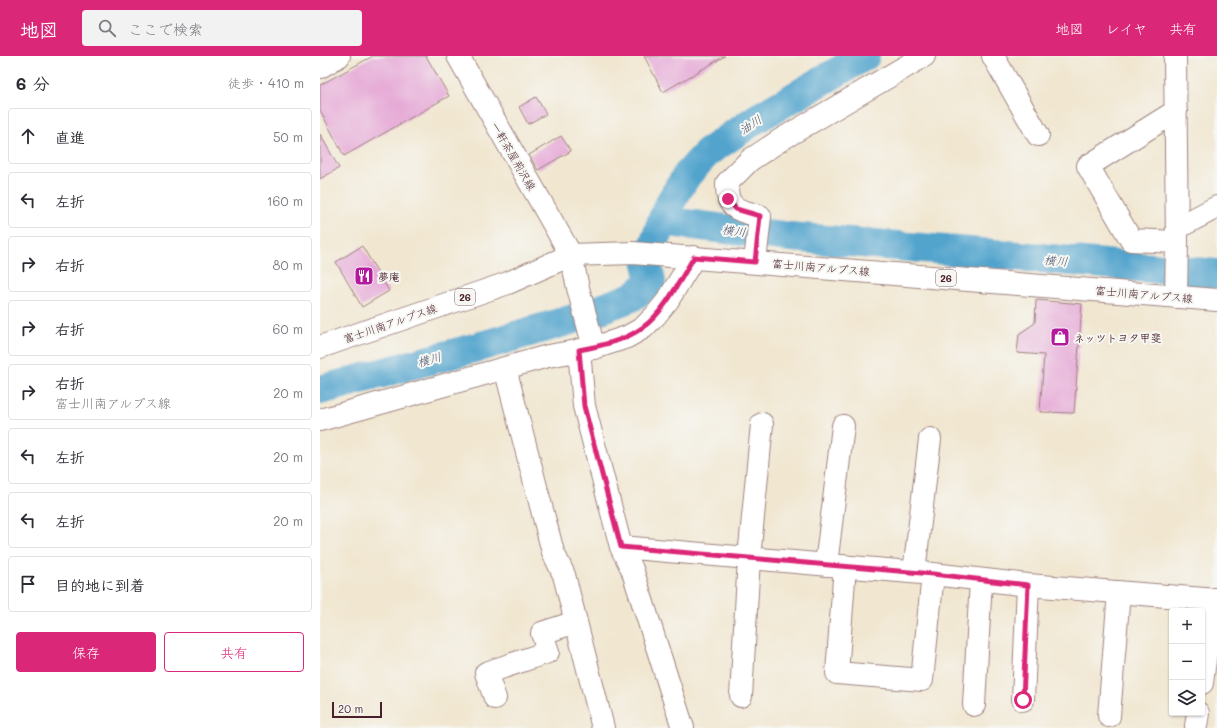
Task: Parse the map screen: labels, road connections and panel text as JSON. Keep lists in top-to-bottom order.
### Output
{
  "streets": {
    "street": ["一軒茶屋荊沢線", "富士川南アルプス線", "26"]
  },
  "crossings": [
    ["一軒茶屋荊沢線", "富士川南アルプス線"]
  ],
  "water": ["油川", "横川"],
  "places": {
    "restaurant": ["夢庵"],
    "shop": ["ネッツトヨタ甲斐"]
  },
  "scale_bar": "20 m",
  "page": {
    "header": "地図",
    "search": "ここで検索",
    "nav": ["地図", "レイヤ", "共有"],
    "heading": ["6 分", "徒歩 · 410 m"],
    "list": [
      ["直進", "50 m"],
      ["左折", "160 m"],
      ["右折", "80 m"],
      ["右折", "60 m"],
      ["右折", "富士川南アルプス線", "20 m"],
      ["左折", "20 m"],
      ["左折", "20 m"],
      "目的地に到着"
    ],
    "map_buttons": ["+", "−"],
    "buttons": ["保存", "共有"],
    "scale": "20 m"
  }
}
